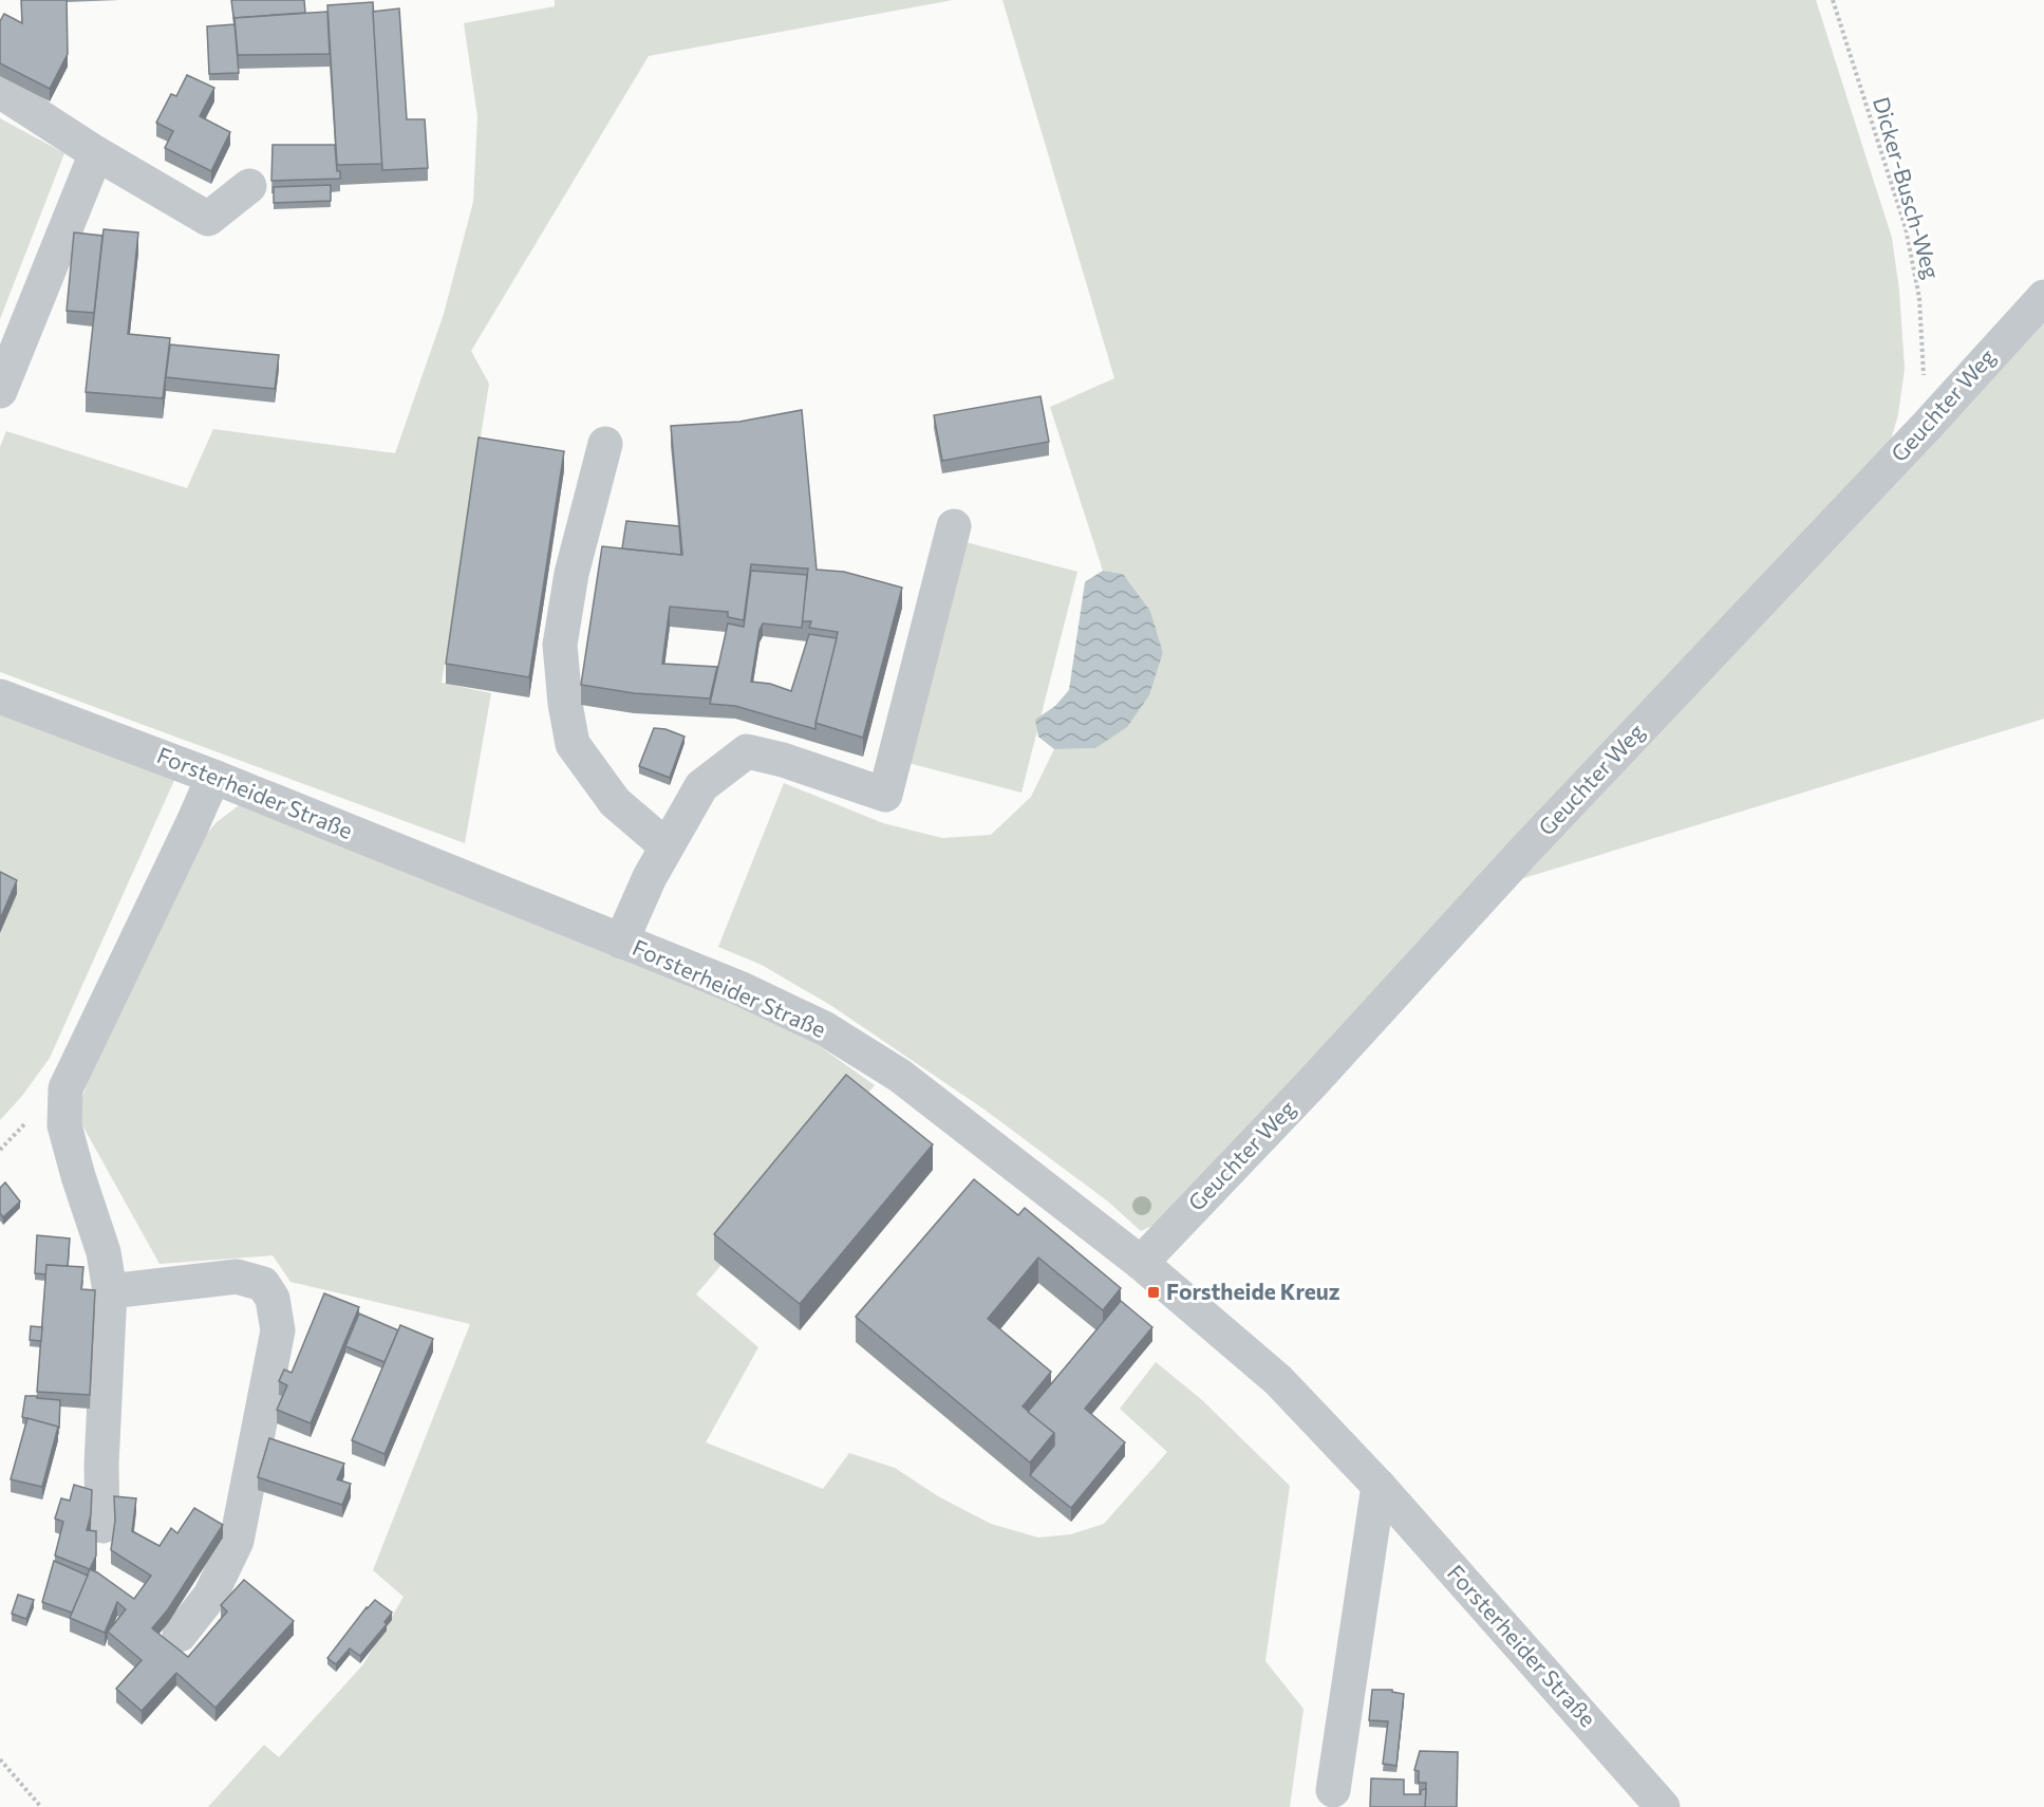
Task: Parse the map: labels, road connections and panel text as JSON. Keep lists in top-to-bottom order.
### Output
{
  "streets": {
    "street": ["Geuchter Weg", "Forsterheider Straße"],
    "path": ["Dicker-Busch-Weg"]
  },
  "crossings": [
    ["Dicker-Busch-Weg", "Geuchter Weg"],
    ["Geuchter Weg", "Forsterheider Straße"]
  ],
  "places": {
    "transit": ["Forstheide Kreuz"]
  }
}
